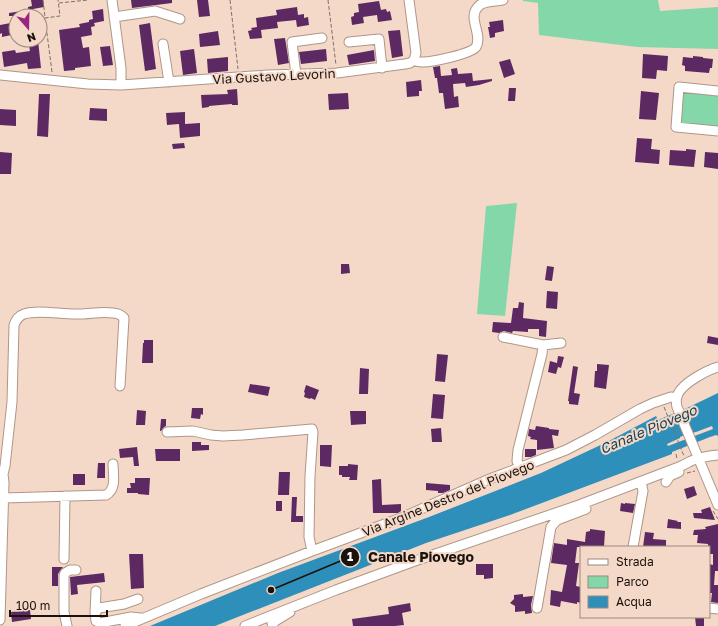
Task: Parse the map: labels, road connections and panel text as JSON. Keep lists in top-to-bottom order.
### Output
{
  "streets": {
    "street": ["Via Gustavo Levorin", "Via Argine Destro del Piovego"]
  },
  "water": ["Canale Piovego"],
  "places": ["Canale Piovego"],
  "legend": ["Strada", "Parco", "Acqua"],
  "scale_bar": "100 m",
  "north": "bottom"
}
